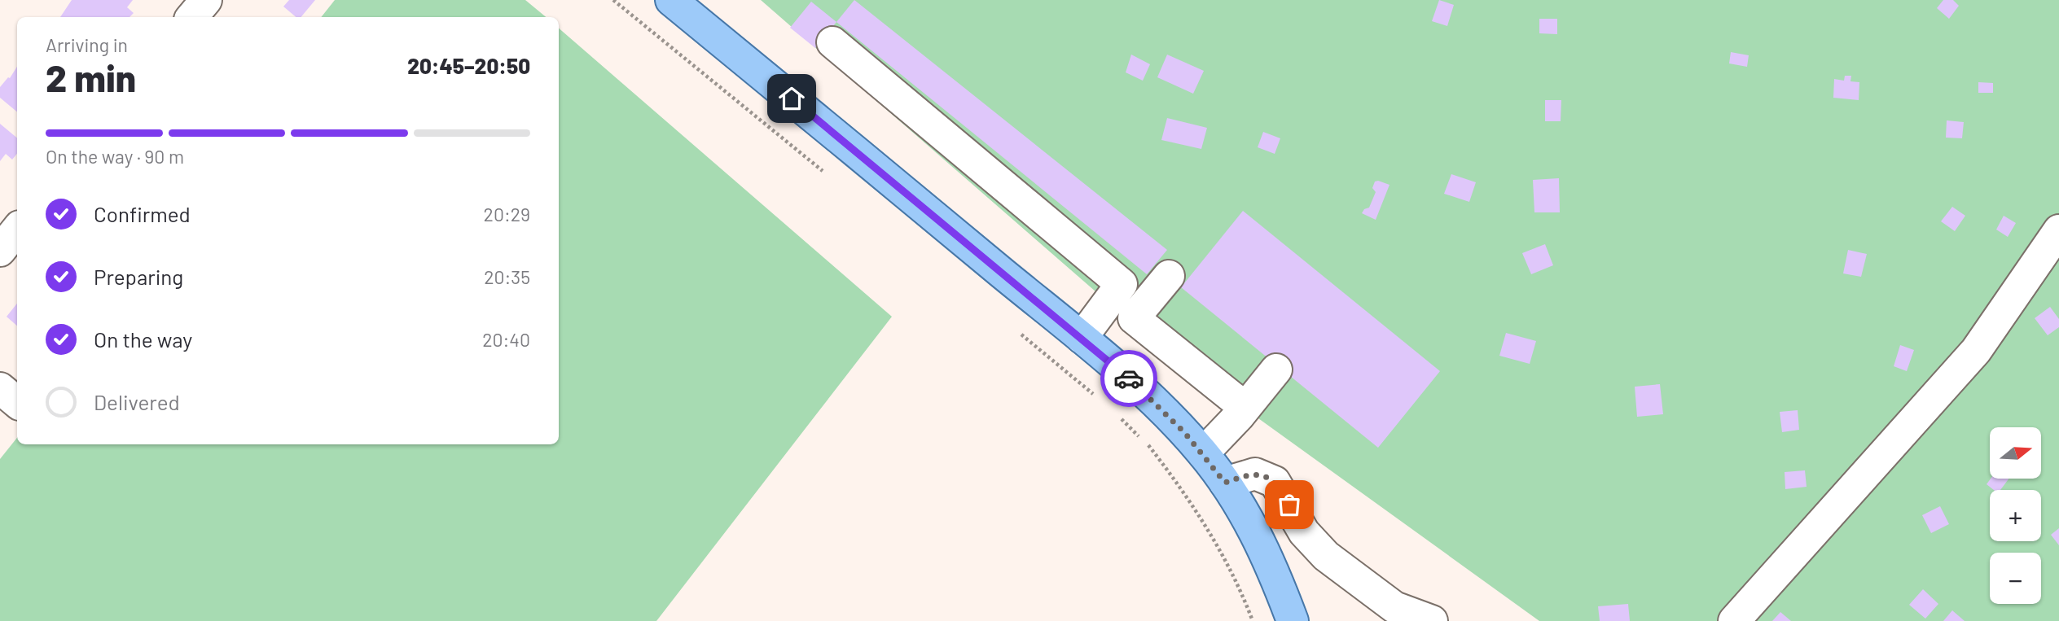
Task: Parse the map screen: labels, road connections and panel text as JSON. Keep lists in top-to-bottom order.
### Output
{
  "north": "right",
  "page": {
    "heading": ["2 min", "Arriving in", "20:45–20:50"],
    "bar": "On the way · 90 m",
    "list": [
      ["Confirmed", "20:29"],
      ["Preparing", "20:35"],
      ["On the way", "20:40"],
      "Delivered"
    ],
    "map_buttons": ["+", "−"]
  }
}
